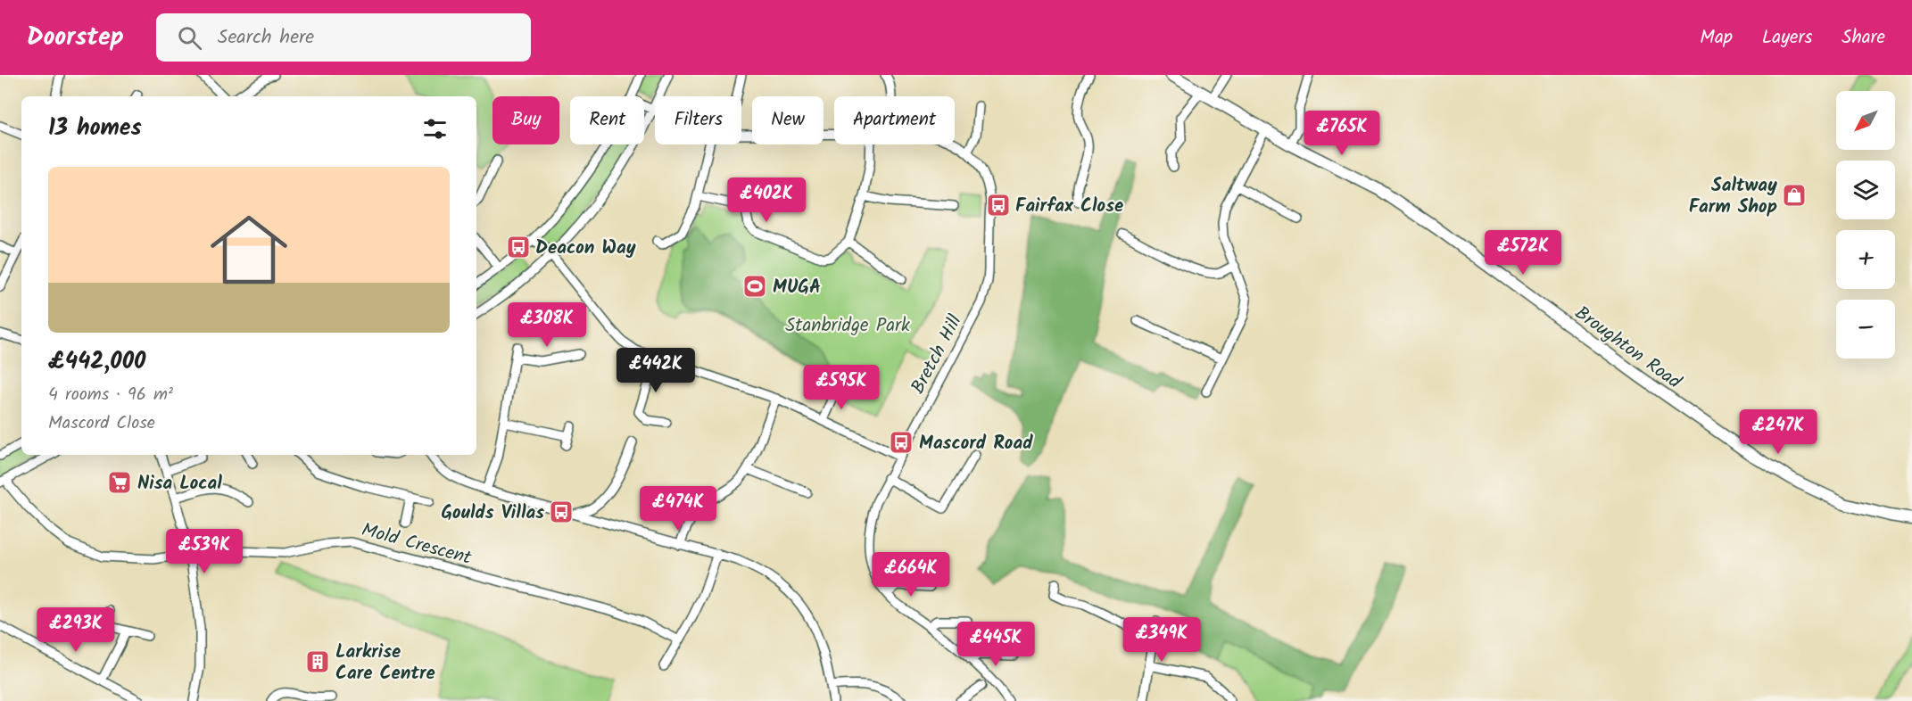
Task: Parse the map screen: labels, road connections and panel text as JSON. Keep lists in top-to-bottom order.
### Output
{
  "streets": {
    "main road": ["Broughton Road"],
    "street": ["Bretch Hill", "Mold Crescent"]
  },
  "parks": ["Stanbridge Park"],
  "places": {
    "shop": ["Saltway Farm Shop"],
    "bus stop": [
      "Fairfax Close",
      "Deacon Way",
      "Mascord Road",
      "Goulds Villas"
    ],
    "sports": ["MUGA"],
    "supermarket": ["Nisa Local"],
    "building": ["Larkrise Care Centre"]
  },
  "north": "bottom left",
  "page": {
    "header": "Doorstep",
    "search": "Search here",
    "nav": ["Map", "Layers", "Share"],
    "map_buttons": ["+", "−"],
    "chip": [
      "Buy",
      "Rent",
      "Filters",
      "New",
      "Apartment"
    ],
    "heading": "13 homes",
    "price": [
      "£765K",
      "£402K",
      "£572K",
      "£308K",
      "£442K",
      "£595K",
      "£247K",
      "£474K",
      "£539K",
      "£664K",
      "£293K",
      "£349K",
      "£445K"
    ],
    "list": [
      {
        "name": "£442,000",
        "note": "4 rooms · 96 m² · Mascord Close"
      }
    ]
  }
}
